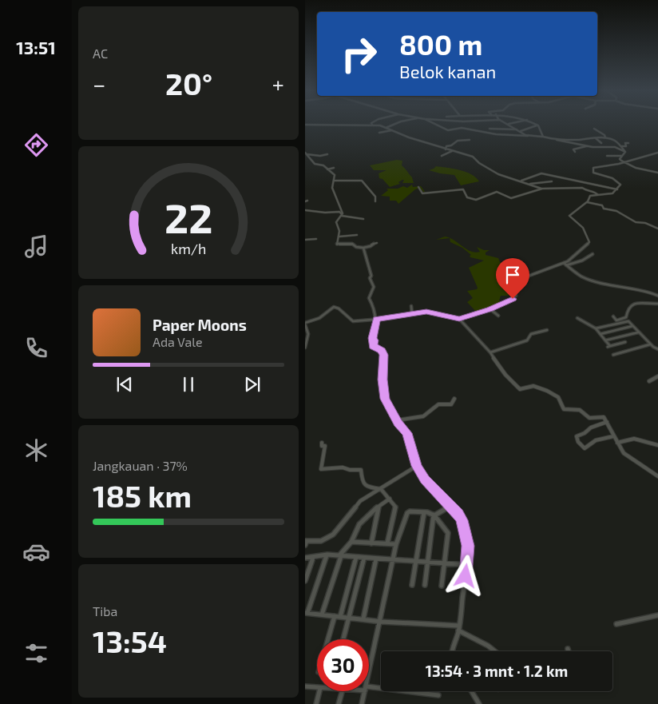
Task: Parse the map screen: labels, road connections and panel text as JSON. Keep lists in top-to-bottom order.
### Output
{
  "page": {
    "tabs": "13:51",
    "tile": [
      "AC",
      ["Jangkauan · 37%", "185 km"],
      ["Tiba", "13:54"]
    ],
    "turn": ["800 m", "Belok kanan"],
    "heat": ["−", "20°", "+"],
    "song": ["Paper Moons", "Ada Vale"],
    "limit": "30",
    "trip": "13:54 · 3 mnt · 1.2 km",
    "gauge": ["22", "km/h"]
  }
}
